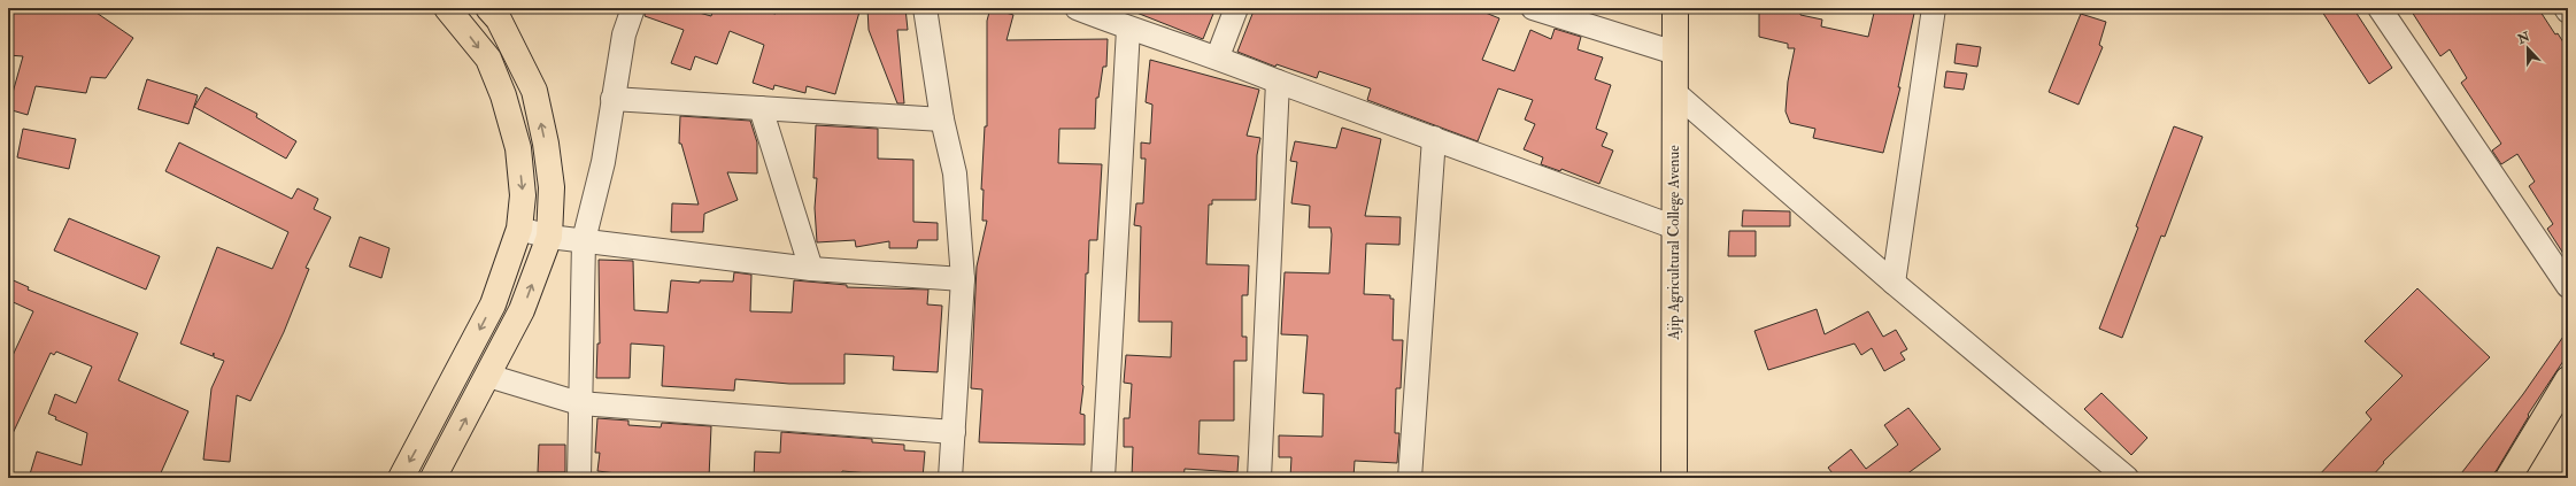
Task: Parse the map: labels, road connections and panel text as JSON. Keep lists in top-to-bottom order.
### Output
{
  "streets": {
    "main road": ["Ajip Agricultural College Avenue"]
  },
  "north": "top"
}
